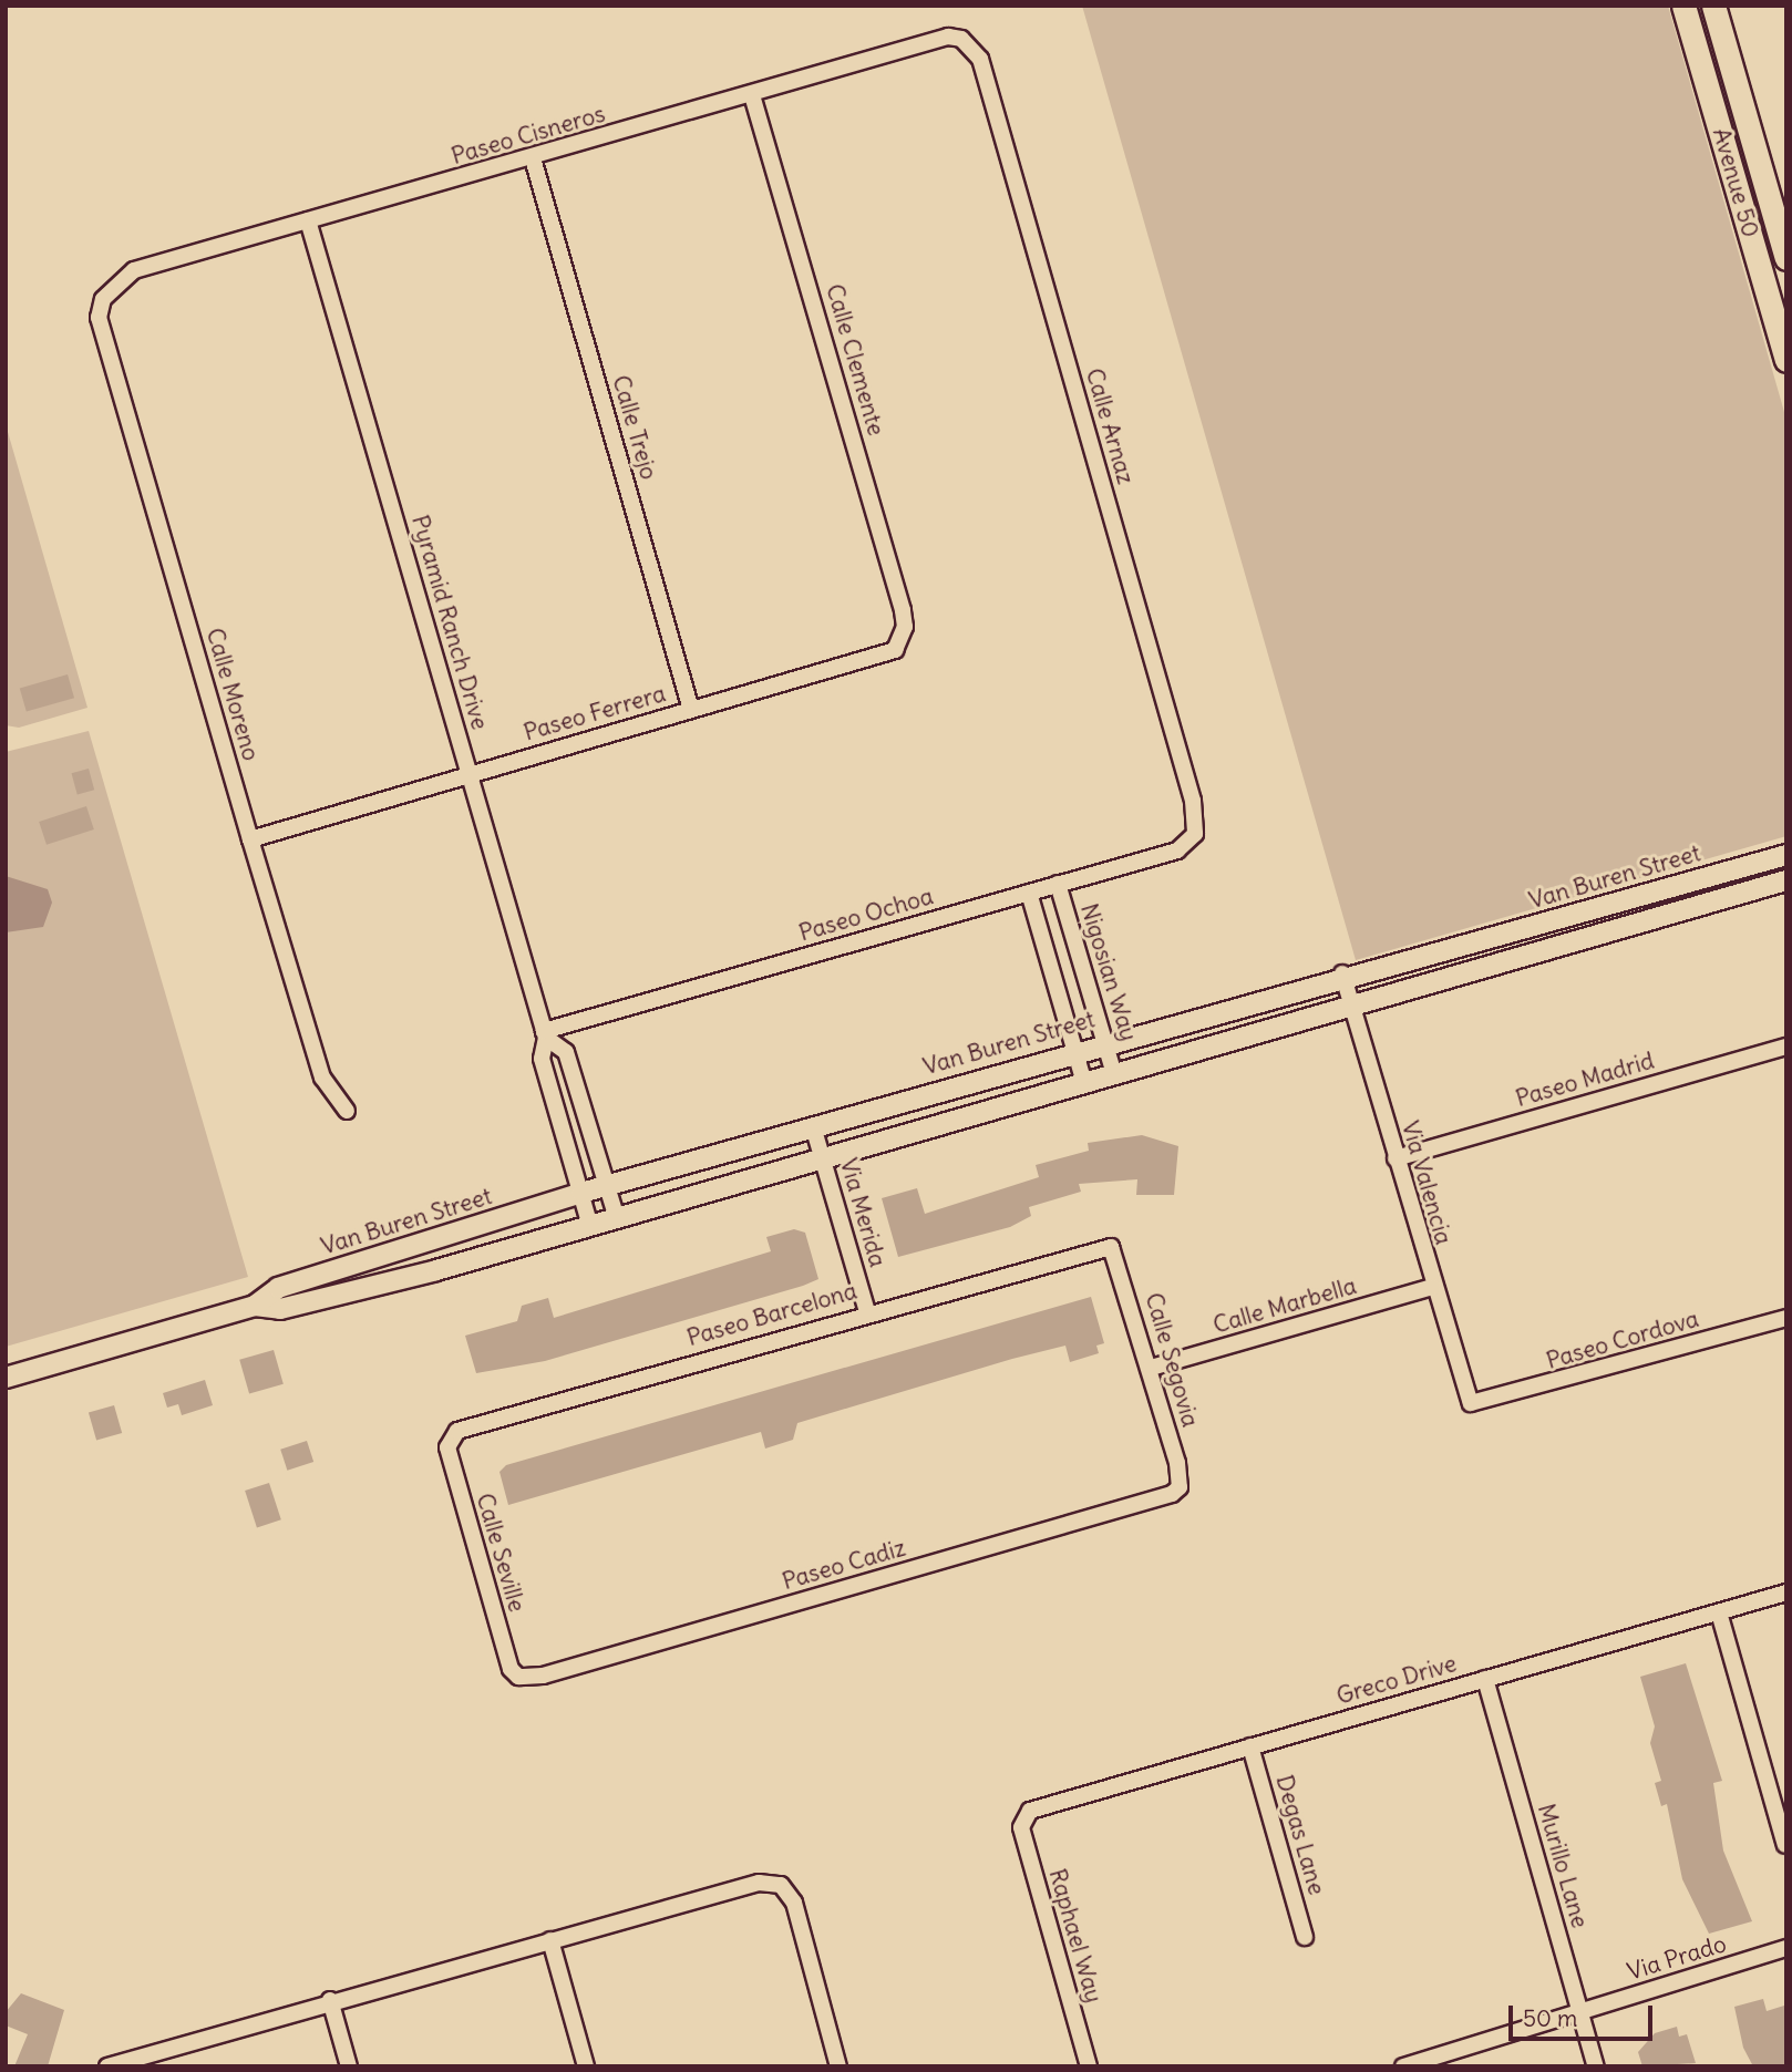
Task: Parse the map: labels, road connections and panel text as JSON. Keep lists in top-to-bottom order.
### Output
{
  "streets": {
    "main road": ["Avenue 50"],
    "street": [
      "Paseo Cisneros",
      "Calle Clemente",
      "Calle Arnaz",
      "Calle Trejo",
      "Pyramid Ranch Drive",
      "Calle Moreno",
      "Paseo Ferrera",
      "Van Buren Street",
      "Paseo Ochoa",
      "Nigosian Way",
      "Paseo Madrid",
      "Via Valencia",
      "Via Merida",
      "Calle Marbella",
      "Paseo Barcelona",
      "Paseo Cordova",
      "Calle Segovia",
      "Calle Seville",
      "Paseo Cadiz",
      "Greco Drive",
      "Degas Lane",
      "Murillo Lane",
      "Raphael Way",
      "Via Prado"
    ]
  },
  "crossings": [
    ["Paseo Cisneros", "Calle Clemente"],
    ["Paseo Cisneros", "Calle Arnaz"],
    ["Paseo Cisneros", "Calle Trejo"],
    ["Paseo Cisneros", "Pyramid Ranch Drive"],
    ["Paseo Cisneros", "Calle Moreno"],
    ["Calle Clemente", "Paseo Ferrera"],
    ["Calle Arnaz", "Paseo Ochoa"],
    ["Calle Trejo", "Paseo Ferrera"],
    ["Pyramid Ranch Drive", "Paseo Ferrera"],
    ["Pyramid Ranch Drive", "Van Buren Street"],
    ["Pyramid Ranch Drive", "Paseo Ochoa"],
    ["Calle Moreno", "Paseo Ferrera"],
    ["Van Buren Street", "Nigosian Way"],
    ["Van Buren Street", "Via Valencia"],
    ["Van Buren Street", "Via Merida"],
    ["Paseo Ochoa", "Nigosian Way"],
    ["Paseo Madrid", "Via Valencia"],
    ["Via Valencia", "Calle Marbella"],
    ["Via Valencia", "Paseo Cordova"],
    ["Via Merida", "Paseo Barcelona"],
    ["Calle Marbella", "Calle Segovia"],
    ["Paseo Barcelona", "Calle Segovia"],
    ["Paseo Barcelona", "Calle Seville"],
    ["Calle Segovia", "Paseo Cadiz"],
    ["Calle Seville", "Paseo Cadiz"],
    ["Greco Drive", "Degas Lane"],
    ["Greco Drive", "Murillo Lane"],
    ["Greco Drive", "Raphael Way"],
    ["Murillo Lane", "Via Prado"]
  ],
  "scale_bar": "50 m"
}
